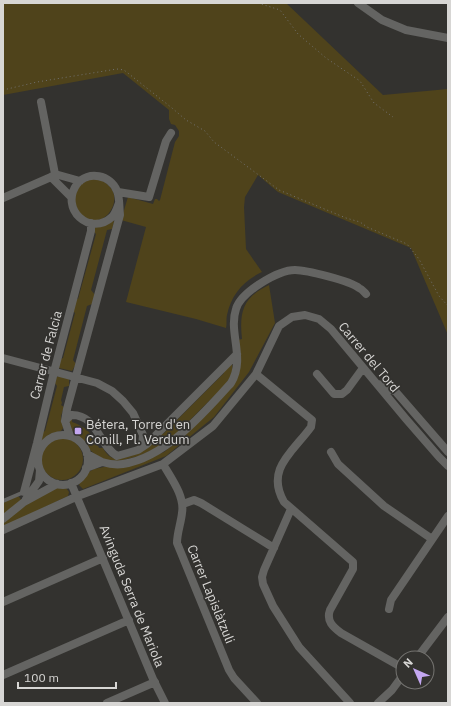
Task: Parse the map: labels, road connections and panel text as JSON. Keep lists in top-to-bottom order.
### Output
{
  "streets": {
    "street": [
      "Carrer de Falcia",
      "Carrer del Tord",
      "Carrer Lapislàtzuli",
      "Avinguda Serra de Mariola"
    ]
  },
  "crossings": [
    ["Carrer del Tord", "Avinguda Serra de Mariola"]
  ],
  "places": {
    "transit": ["Bétera, Torre d'en Conill, Pl. Verdum"]
  },
  "scale_bar": "100 m",
  "north": "top left"
}
